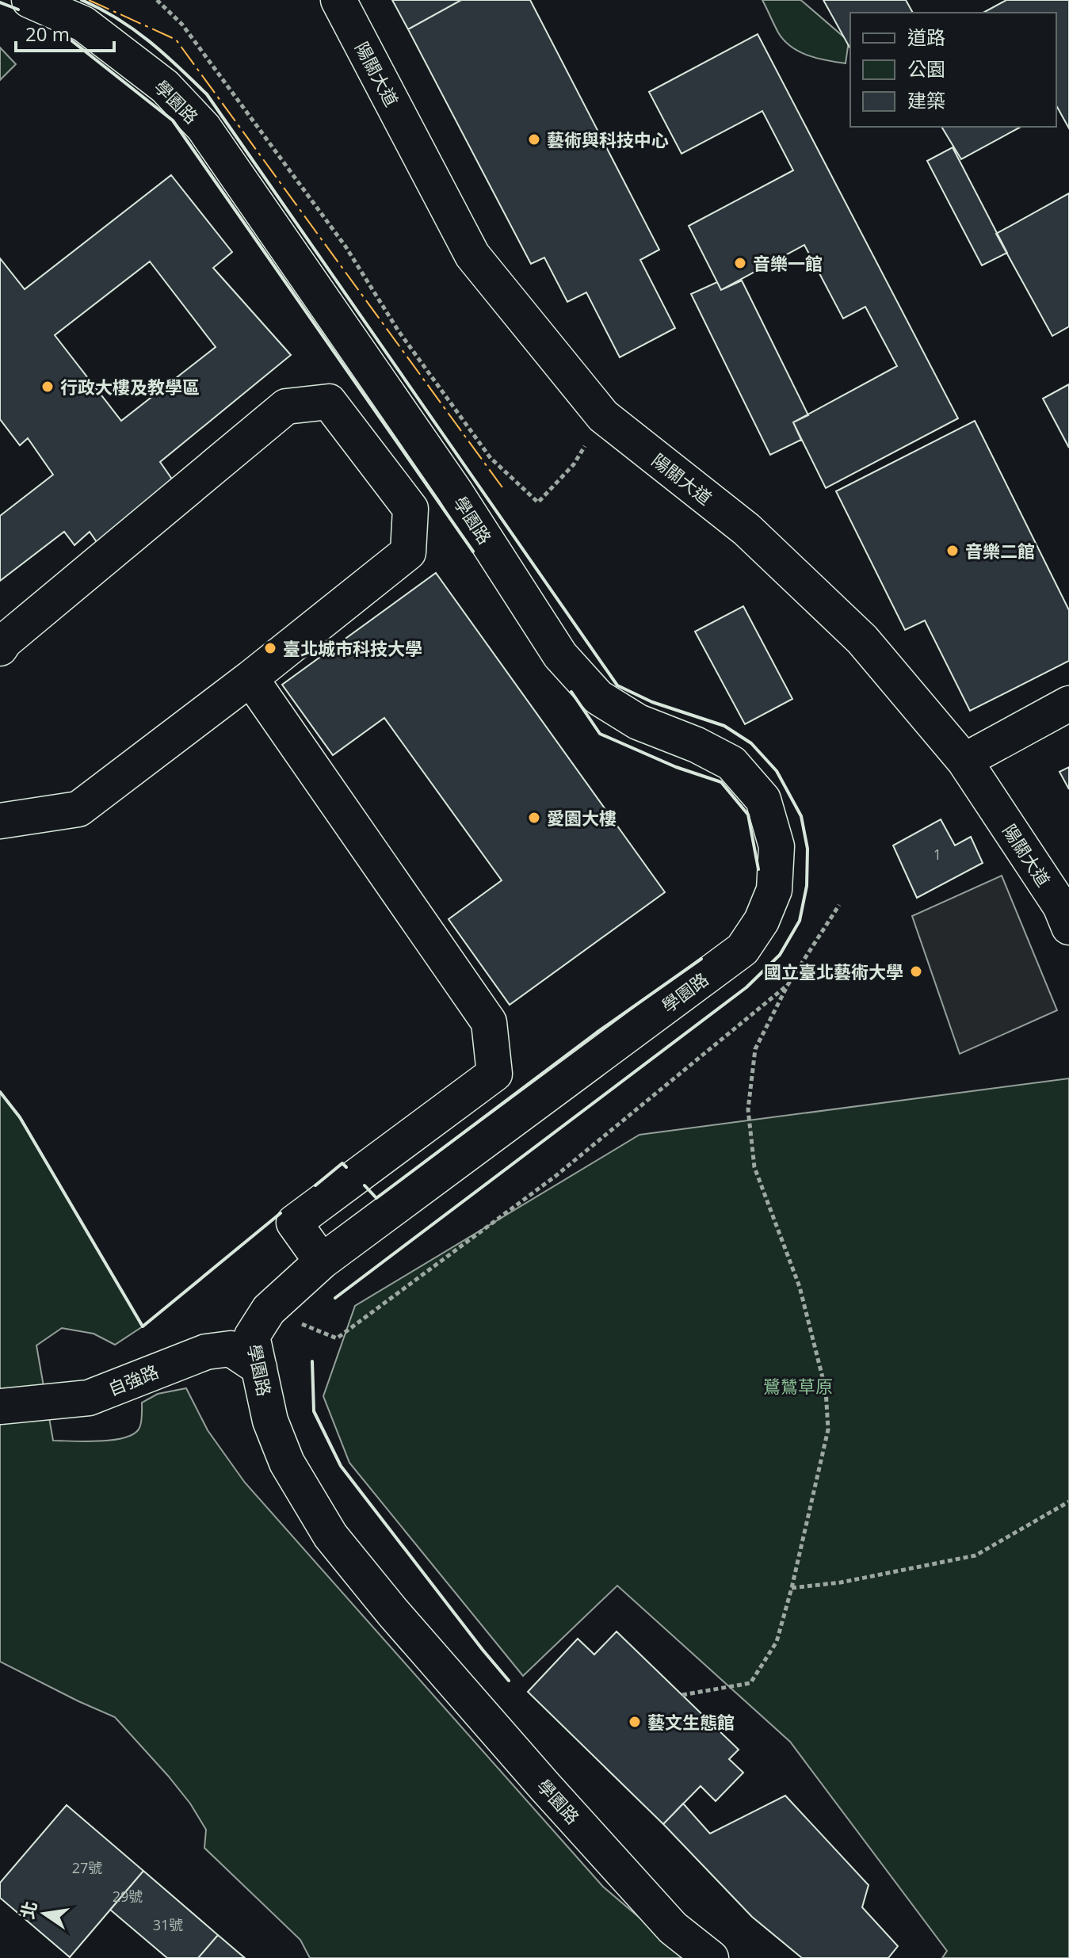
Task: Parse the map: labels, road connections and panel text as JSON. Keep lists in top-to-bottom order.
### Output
{
  "streets": {
    "street": ["陽關大道", "學園路", "自強路"]
  },
  "crossings": [
    ["學園路", "自強路"]
  ],
  "parks": ["鷺鷥草原"],
  "places": [
    "藝術與科技中心",
    "音樂一館",
    "行政大樓及教學區",
    "音樂二館",
    "臺北城市科技大學",
    "愛園大樓",
    "國立臺北藝術大學",
    "藝文生態館"
  ],
  "house_numbers": [
    "1",
    "27號",
    "29號",
    "31號"
  ],
  "legend": ["道路", "公園", "建築"],
  "scale_bar": "20 m",
  "north": "left"
}
